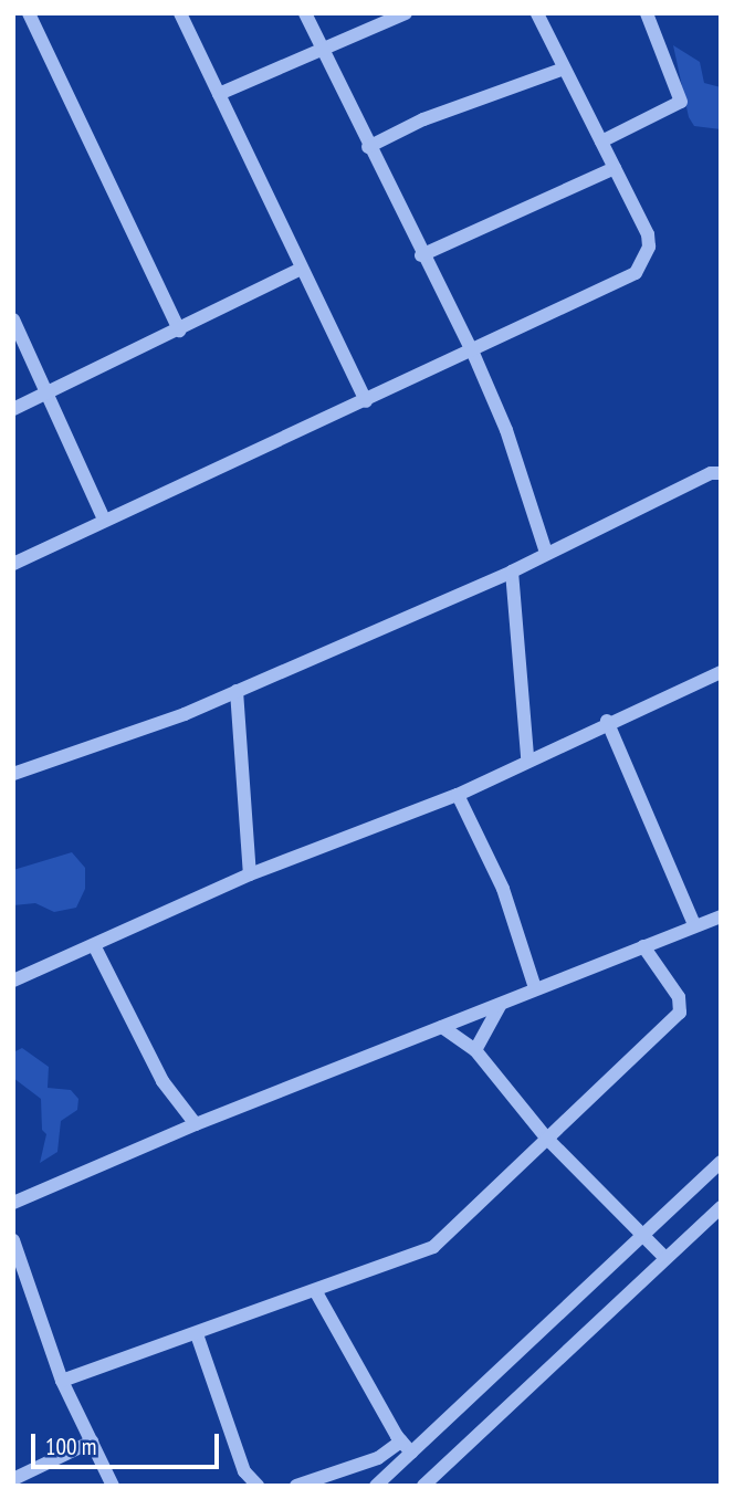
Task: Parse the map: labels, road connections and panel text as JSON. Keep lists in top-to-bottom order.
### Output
{
  "scale_bar": "100 m"
}
